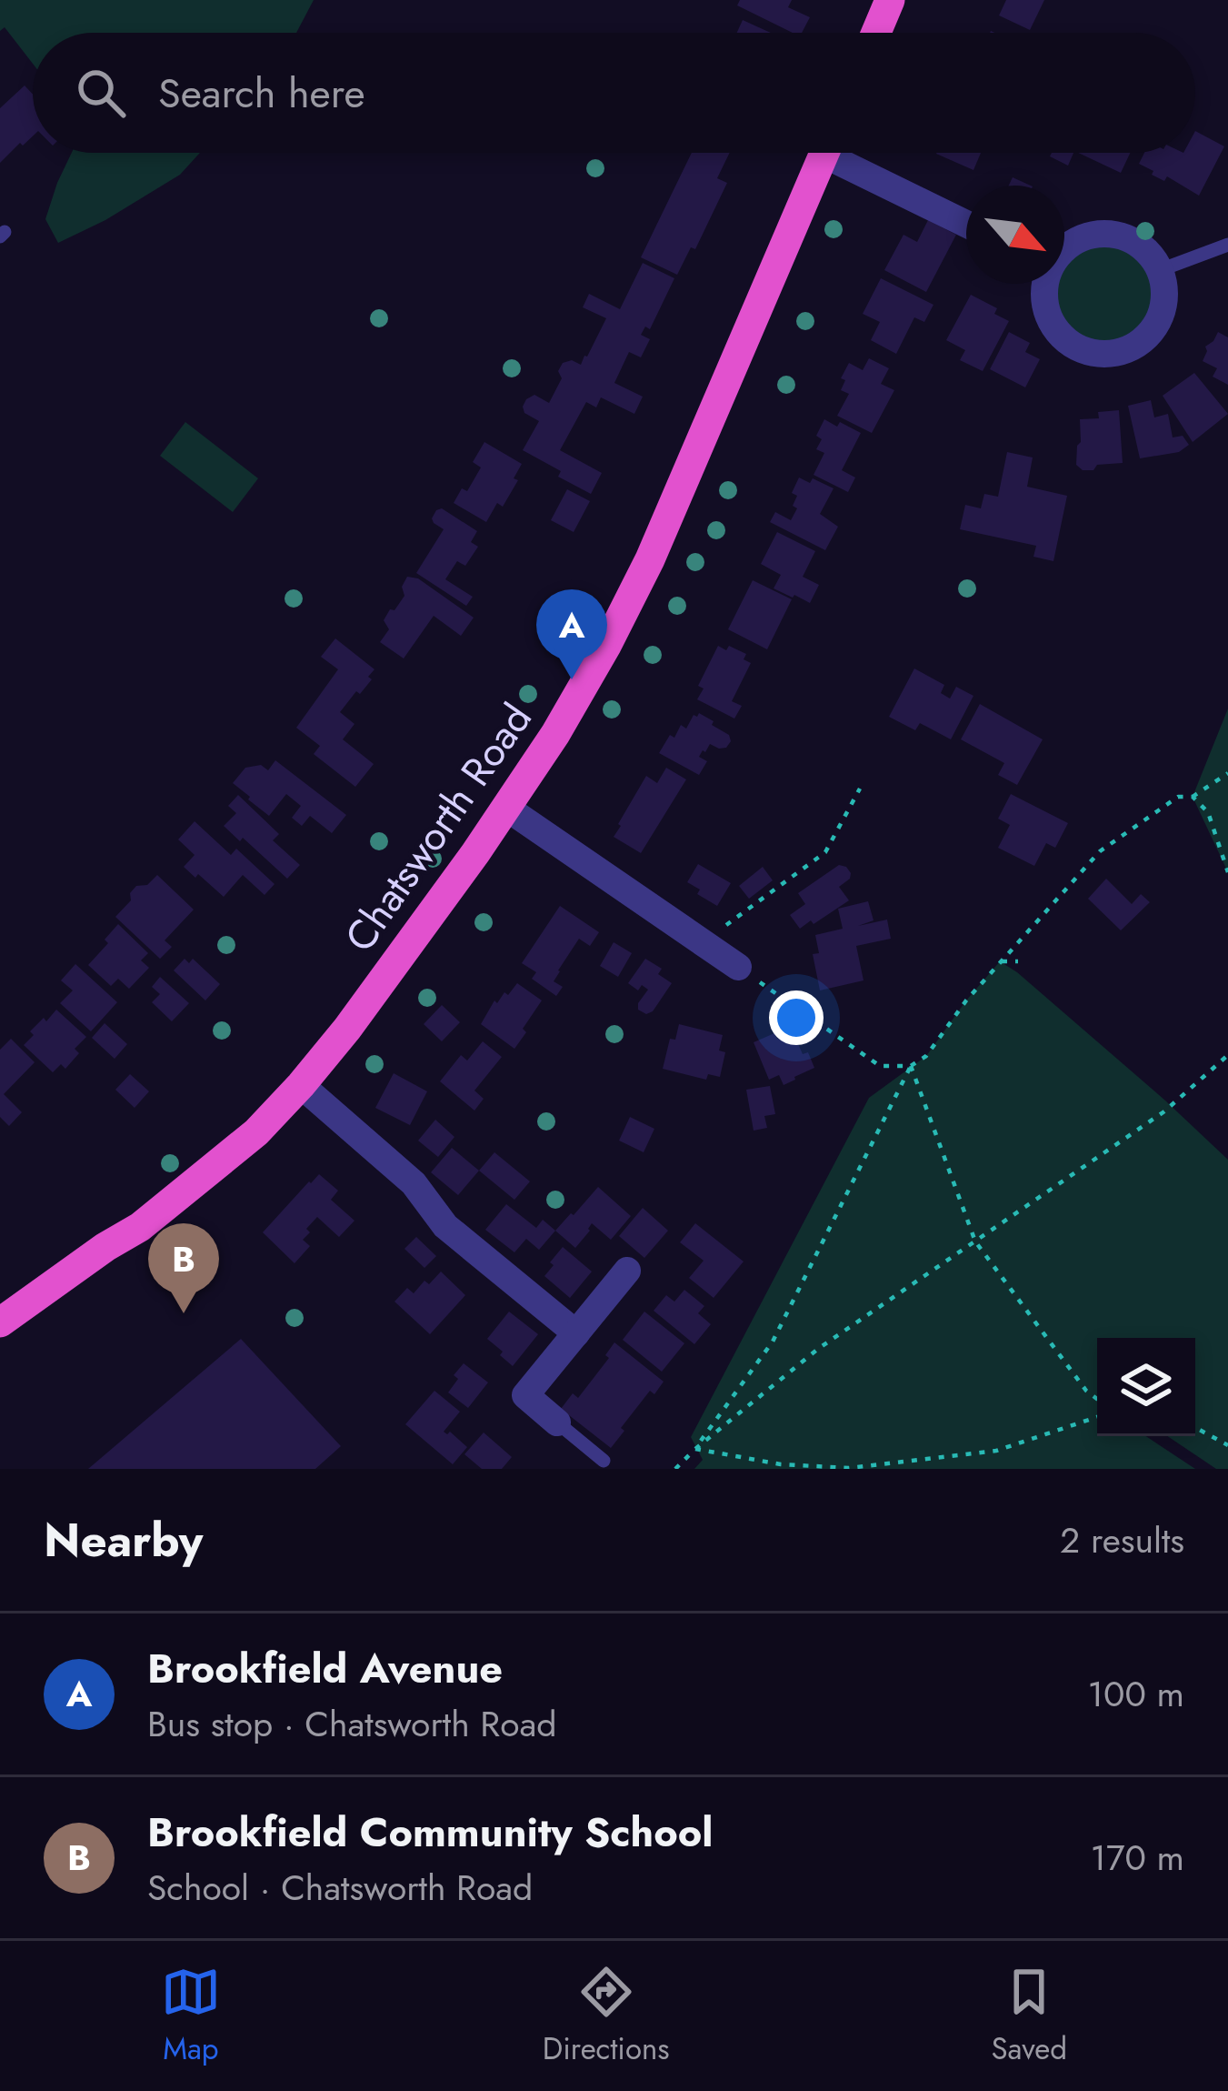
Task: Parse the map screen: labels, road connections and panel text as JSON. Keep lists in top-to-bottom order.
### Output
{
  "streets": {
    "highway": ["Chatsworth Road"]
  },
  "north": "bottom right",
  "page": {
    "search": "Search here",
    "pins": ["A", "B"],
    "heading": ["Nearby", "2 results"],
    "list": [
      {
        "mark": "A",
        "name": "Brookfield Avenue",
        "note": "Bus stop · Chatsworth Road",
        "value": "100 m"
      },
      {
        "mark": "B",
        "name": "Brookfield Community School",
        "note": "School · Chatsworth Road",
        "value": "170 m"
      }
    ],
    "nav": ["Map", "Directions", "Saved"]
  }
}
